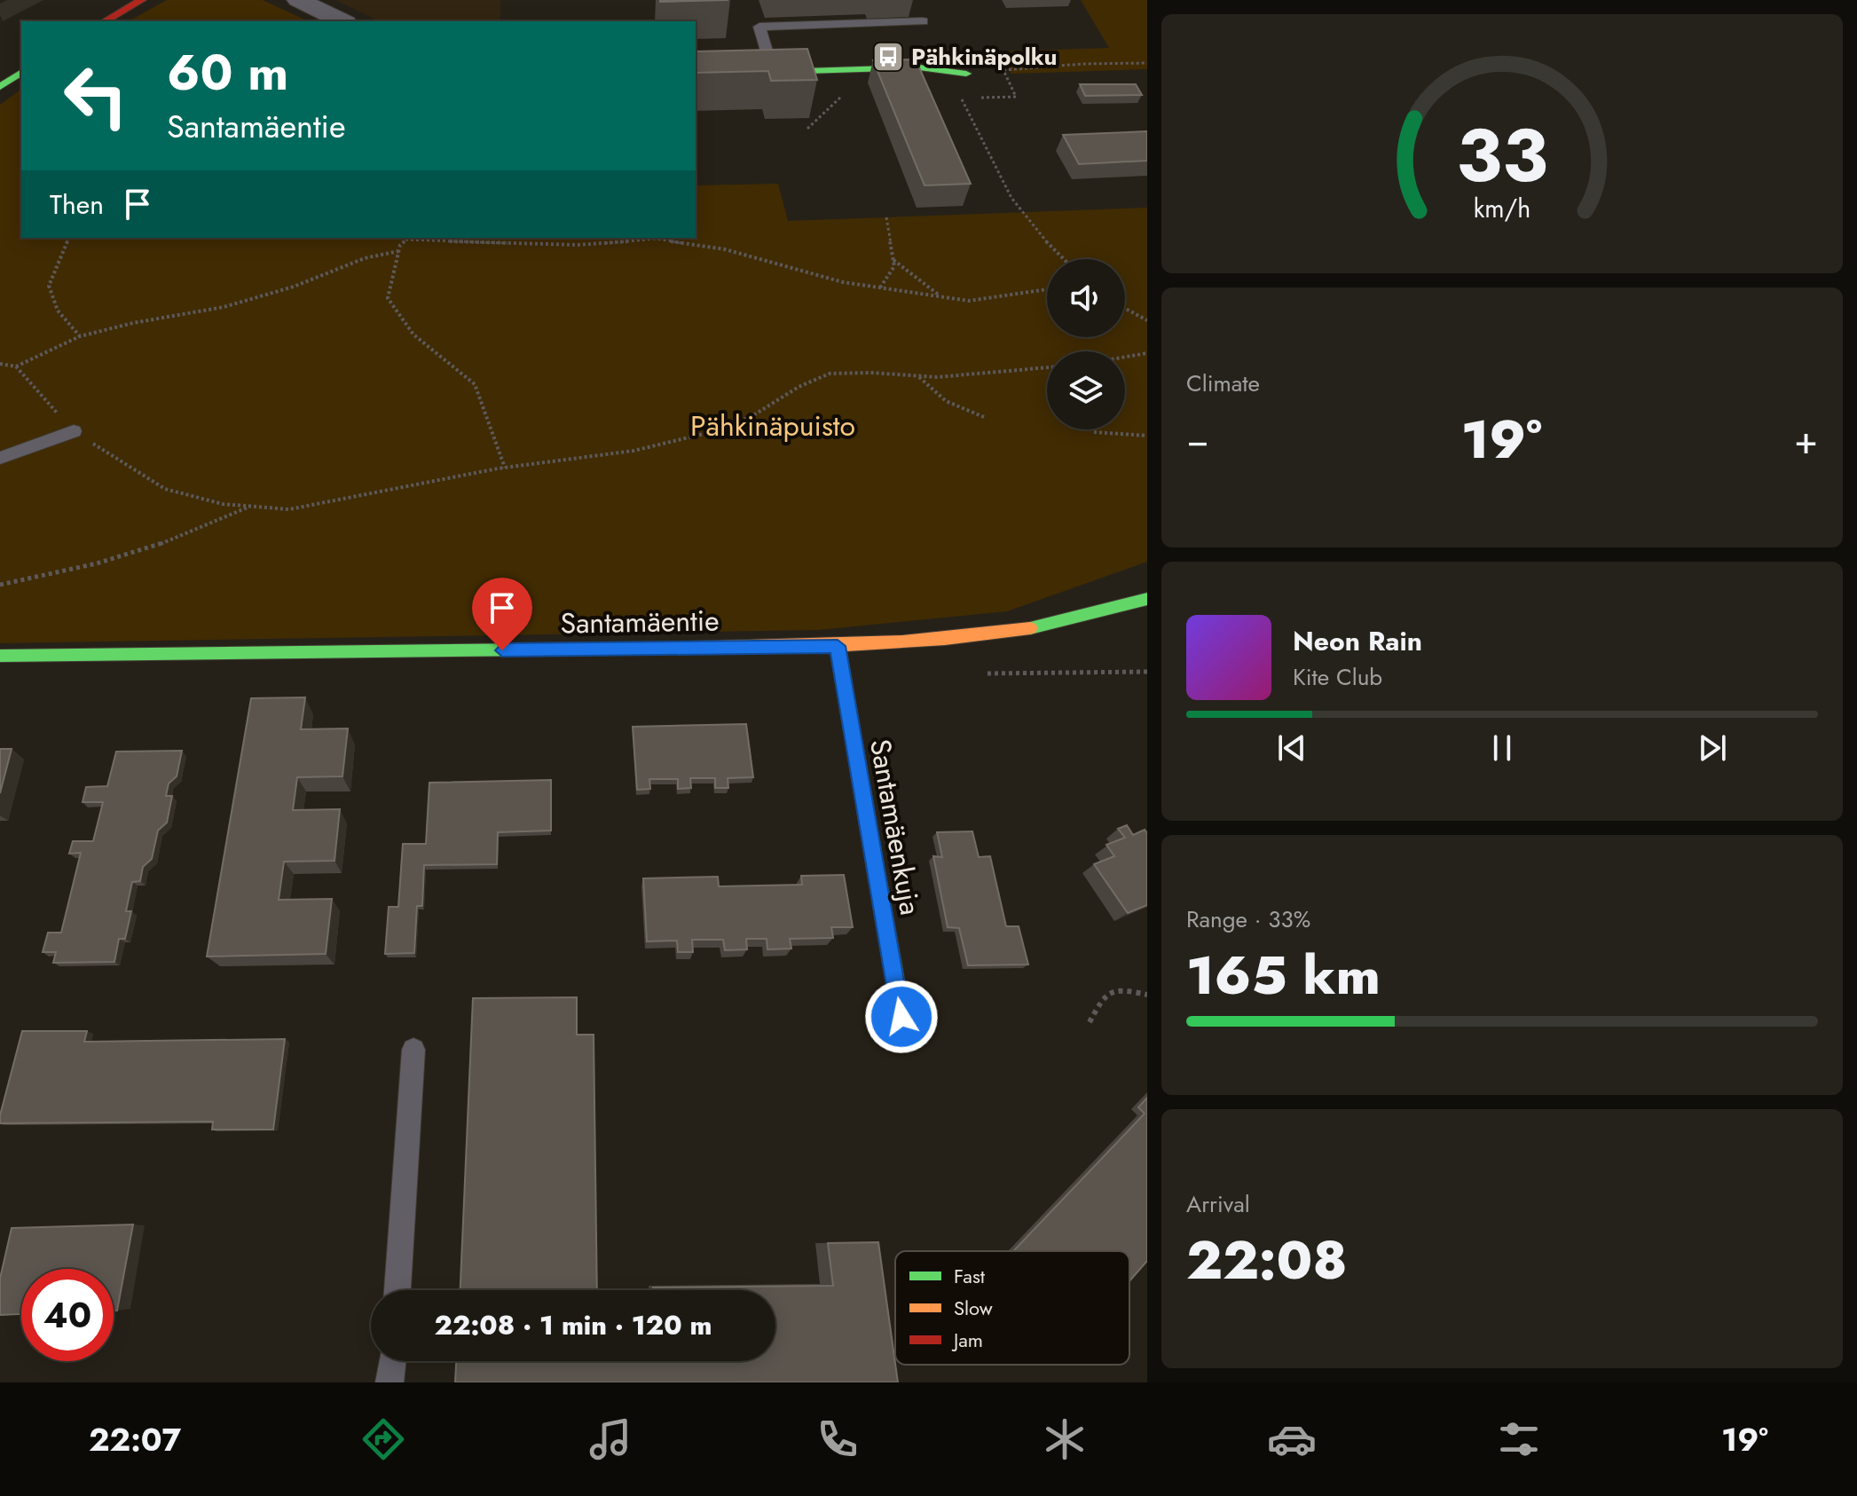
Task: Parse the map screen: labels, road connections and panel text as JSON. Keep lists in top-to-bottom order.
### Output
{
  "streets": {
    "street": ["Santamäentie", "Santamäenkuja"]
  },
  "crossings": [
    ["Santamäentie", "Santamäenkuja"]
  ],
  "parks": ["Pähkinäpuisto"],
  "places": {
    "bus stop": ["Pähkinäpolku"]
  },
  "legend": ["Fast", "Slow", "Jam"],
  "page": {
    "turn": ["60 m", "Santamäentie"],
    "then": "Then",
    "tile": [
      "Climate",
      ["Range · 33%", "165 km"],
      ["Arrival", "22:08"]
    ],
    "heat": ["−", "19°", "+"],
    "song": ["Neon Rain", "Kite Club"],
    "limit": "40",
    "trip": "22:08 · 1 min · 120 m",
    "tabs": ["22:07", "19°"],
    "gauge": ["33", "km/h"]
  }
}
